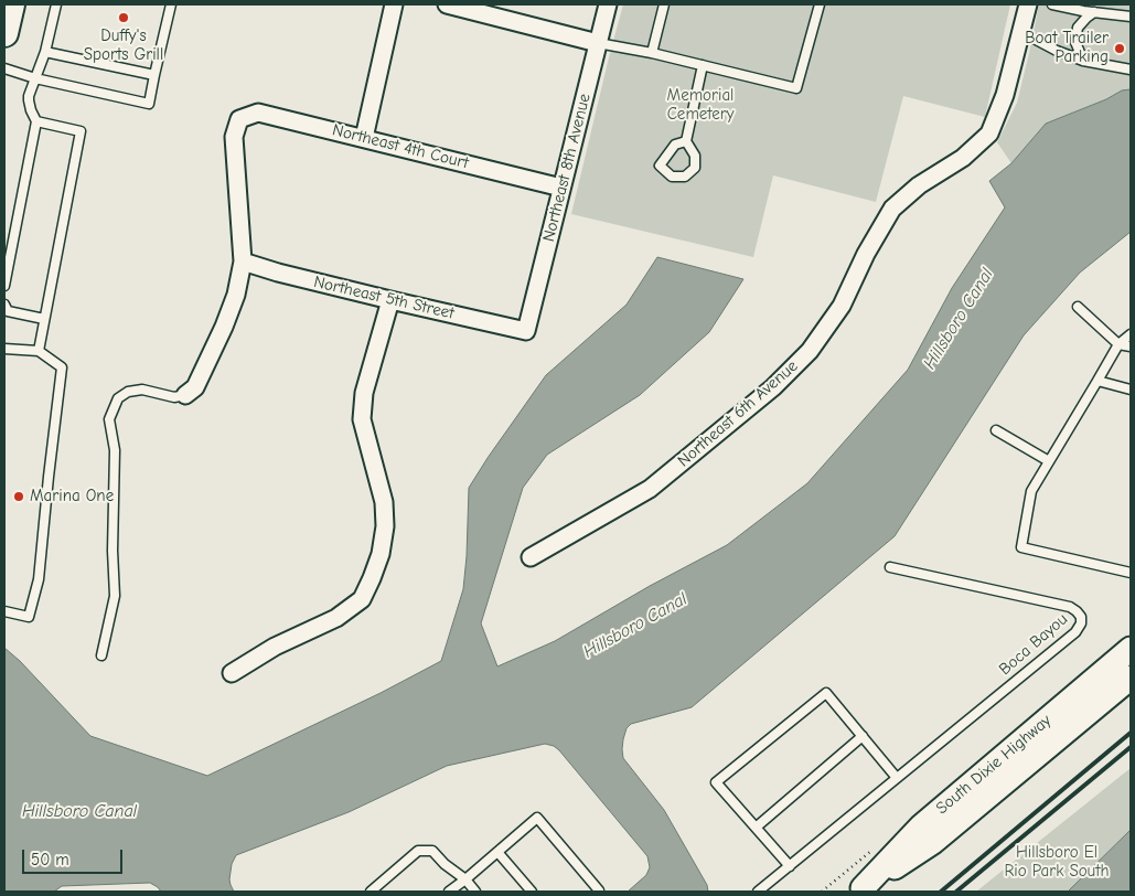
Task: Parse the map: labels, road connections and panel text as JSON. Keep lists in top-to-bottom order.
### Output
{
  "streets": {
    "main road": ["South Dixie Highway"],
    "street": [
      "Northeast 4th Court",
      "Northeast 8th Avenue",
      "Northeast 5th Street",
      "Northeast 6th Avenue"
    ],
    "lane": ["Boca Bayou"]
  },
  "crossings": [
    ["Northeast 4th Court", "Northeast 8th Avenue"],
    ["Northeast 4th Court", "Northeast 5th Street"],
    ["Northeast 8th Avenue", "Northeast 5th Street"]
  ],
  "water": ["Hillsboro Canal"],
  "parks": ["Memorial Cemetery", "Hillsboro El Rio Park South"],
  "places": ["Duffy's Sports Grill", "Boat Trailer Parking", "Marina One"],
  "scale_bar": "50 m"
}
